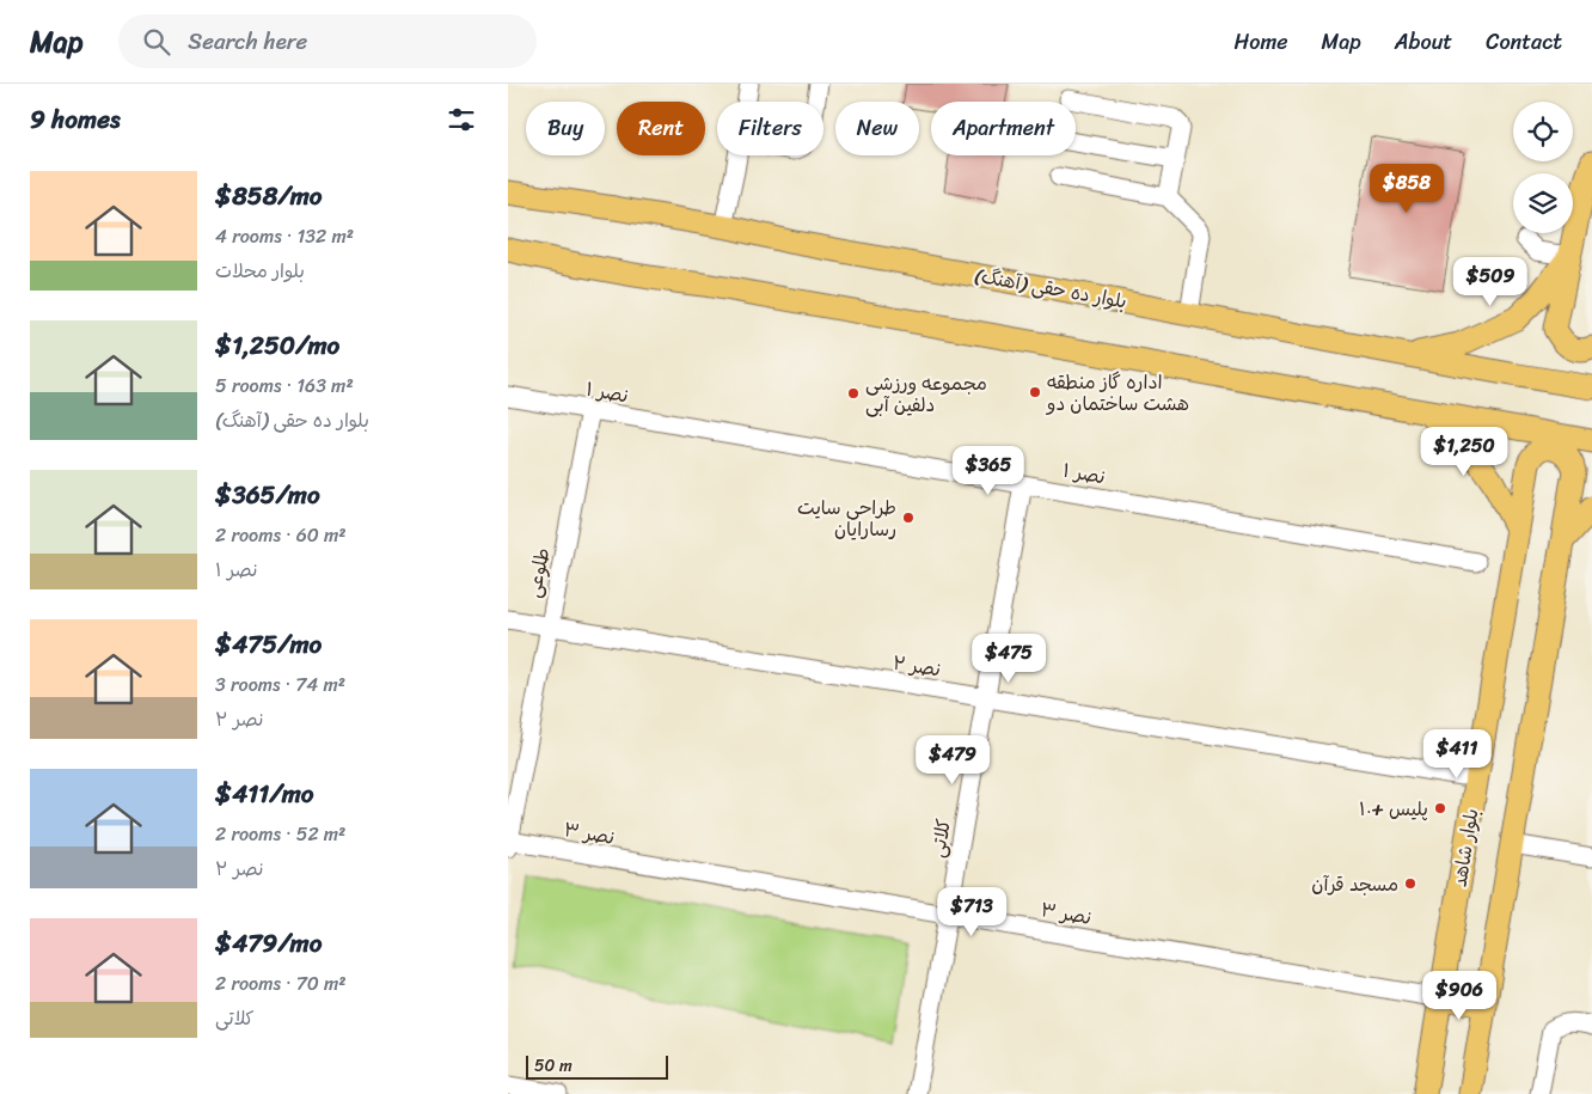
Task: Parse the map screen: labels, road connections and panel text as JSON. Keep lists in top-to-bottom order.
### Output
{
  "streets": {
    "main road": ["بلوار ده حقی (آهنگ)", "بلوار شاهد"],
    "street": [
      "نصر ۱",
      "طلوعی",
      "نصر ۲",
      "نصر ۳",
      "کلاتی"
    ]
  },
  "crossings": [
    ["نصر ۱", "طلوعی"],
    ["نصر ۱", "کلاتی"],
    ["طلوعی", "نصر ۲"],
    ["طلوعی", "نصر ۳"],
    ["نصر ۲", "کلاتی"],
    ["نصر ۳", "کلاتی"],
    ["نصر ۳", "بلوار شاهد"]
  ],
  "places": [
    "اداره گاز منطقه هشت ساختمان دو",
    "مجموعه ورزشی دلفین آبی",
    "طراحی سایت رسارایان",
    "پلیس +۱۰",
    "مسجد قرآن"
  ],
  "scale_bar": "50 m",
  "page": {
    "header": "Map",
    "search": "Search here",
    "nav": [
      "Home",
      "Map",
      "About",
      "Contact"
    ],
    "heading": "9 homes",
    "chip": [
      "Buy",
      "Rent",
      "Filters",
      "New",
      "Apartment"
    ],
    "list": [
      {
        "name": "$858/mo",
        "note": "4 rooms · 132 m² · بلوار محلات"
      },
      {
        "name": "$1,250/mo",
        "note": "5 rooms · 163 m² · بلوار ده حقی (آهنگ)"
      },
      {
        "name": "$365/mo",
        "note": "2 rooms · 60 m² · نصر ۱"
      },
      {
        "name": "$475/mo",
        "note": "3 rooms · 74 m² · نصر ۲"
      },
      {
        "name": "$411/mo",
        "note": "2 rooms · 52 m² · نصر ۲"
      },
      {
        "name": "$479/mo",
        "note": "2 rooms · 70 m² · کلاتی"
      }
    ],
    "price": [
      "$858",
      "$509",
      "$1,250",
      "$365",
      "$475",
      "$411",
      "$479",
      "$713",
      "$906"
    ],
    "scale": "50 m"
  }
}
